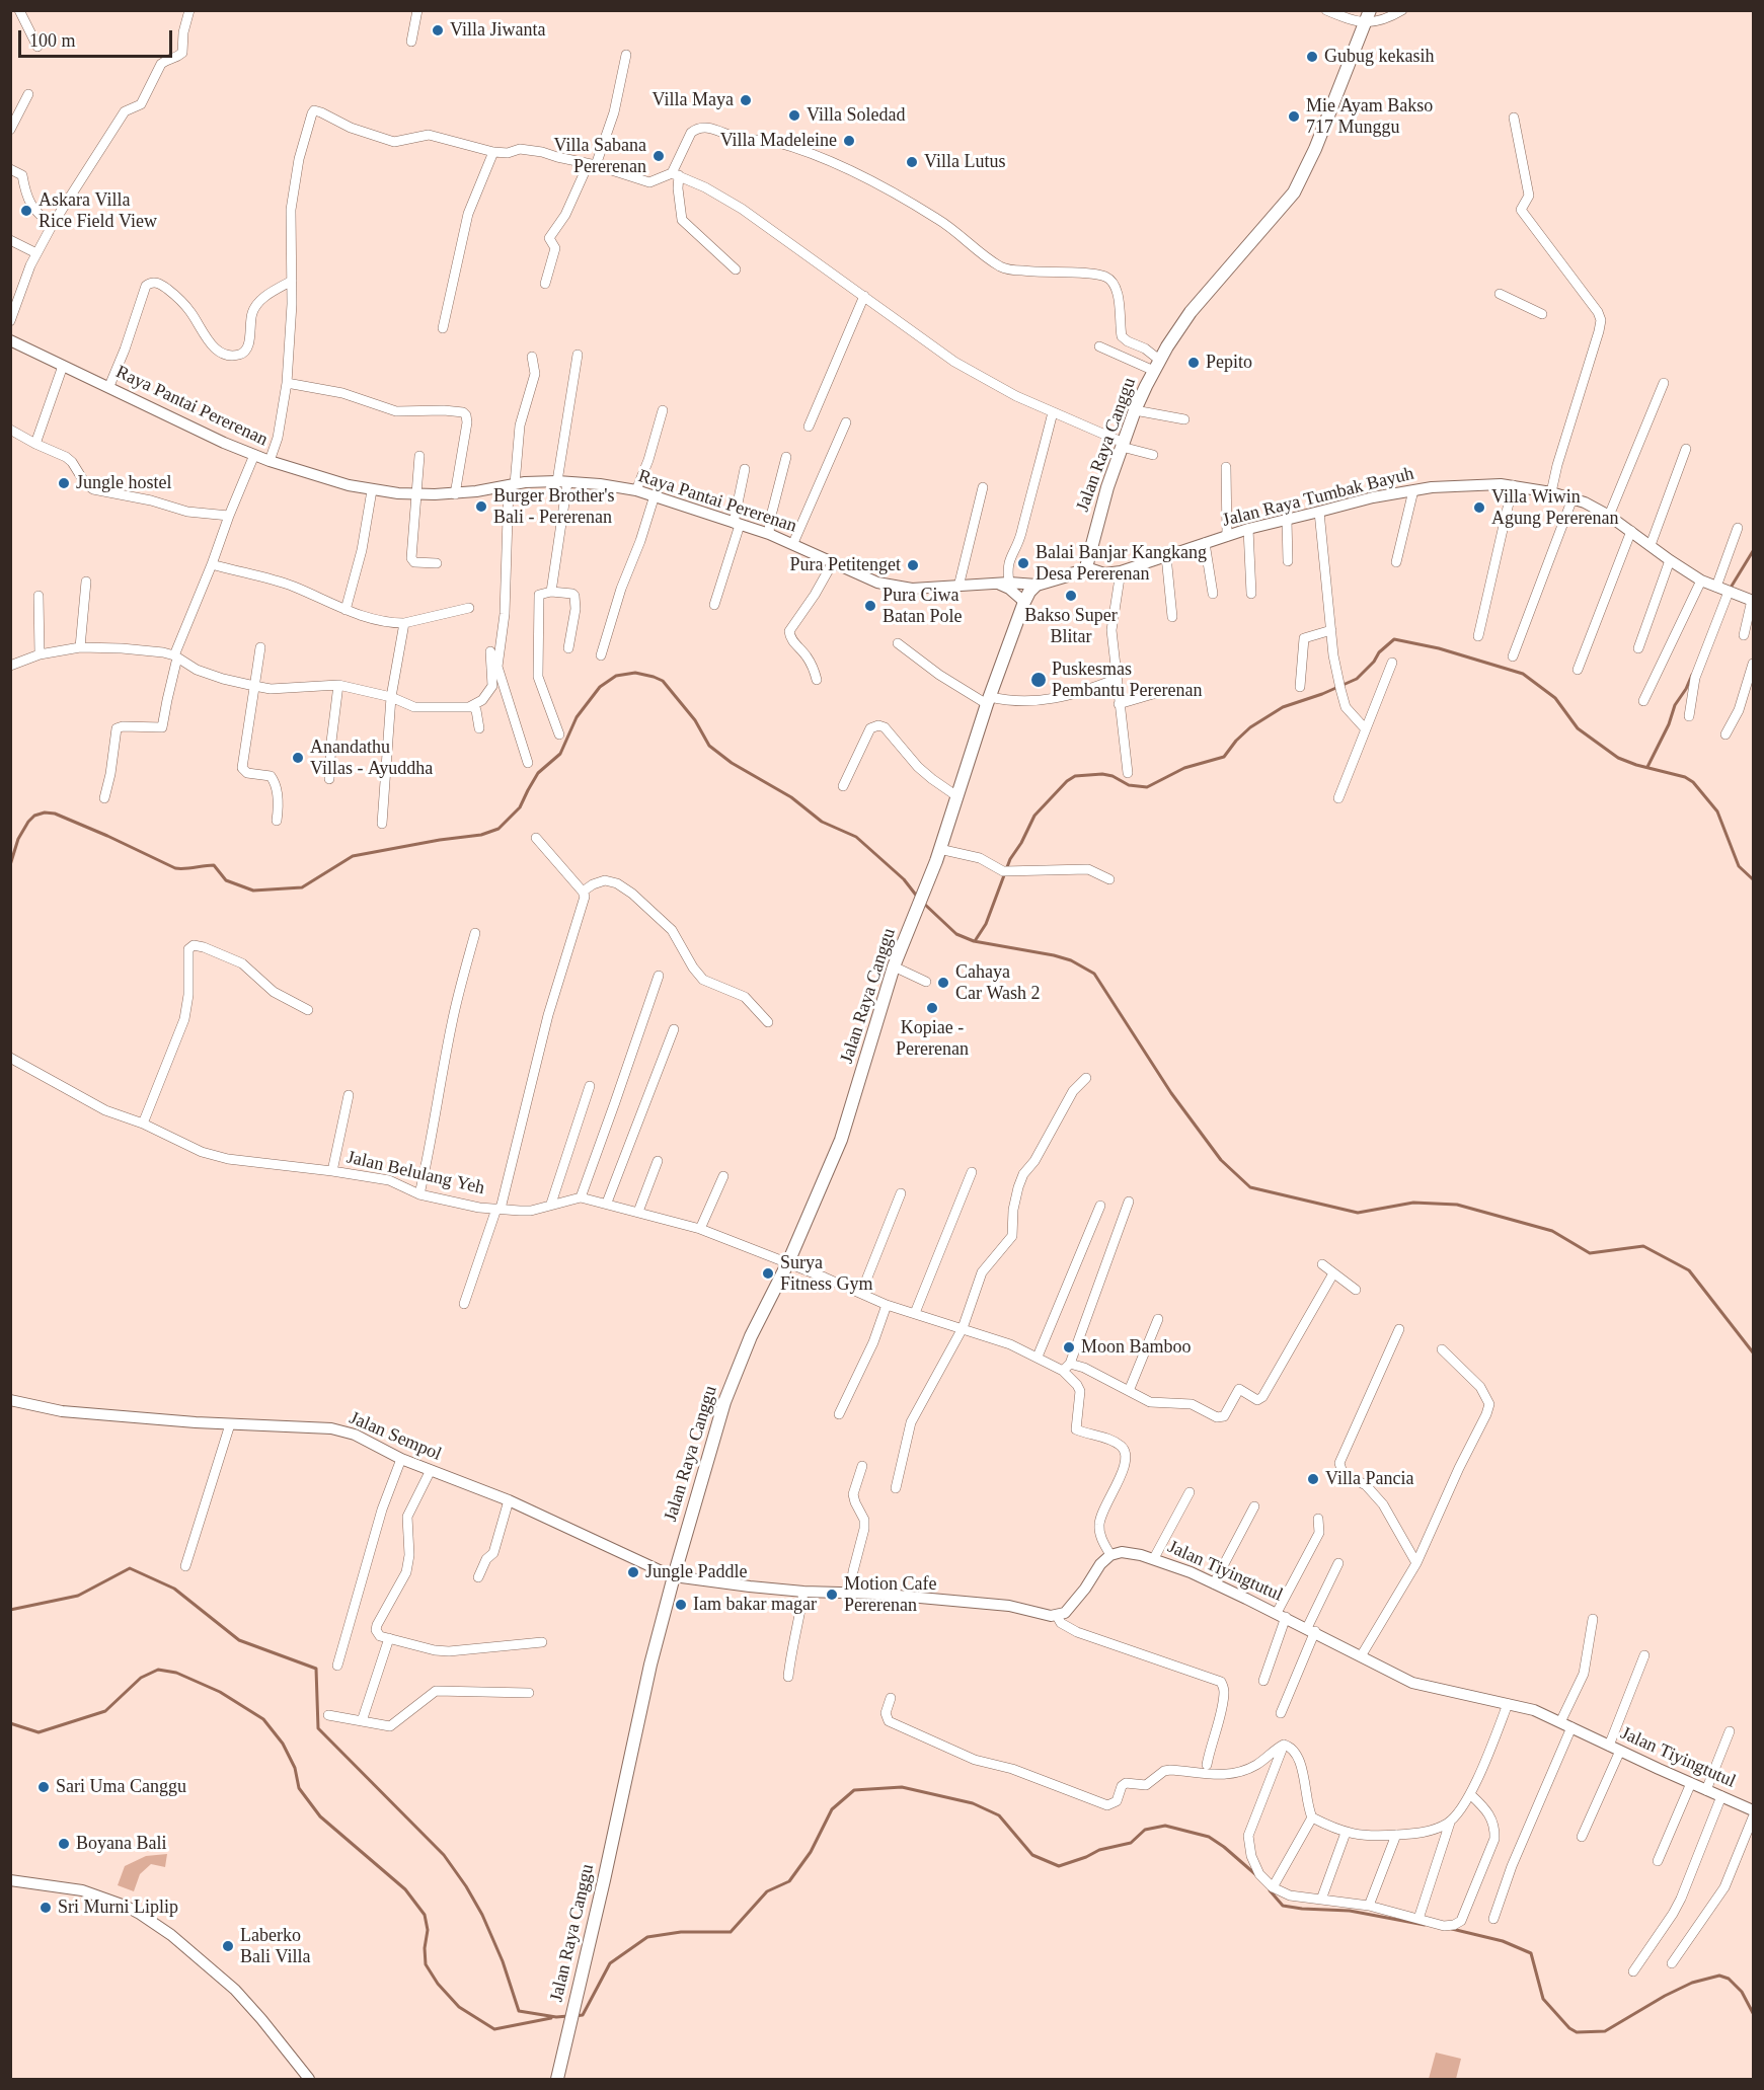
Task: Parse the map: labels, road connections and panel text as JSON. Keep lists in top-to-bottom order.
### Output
{
  "streets": {
    "main road": ["Jalan Raya Canggu"],
    "street": [
      "Raya Pantai Pererenan",
      "Jalan Raya Tumbak Bayuh",
      "Jalan Belulang Yeh",
      "Jalan Sempol",
      "Jalan Tiyingtutul"
    ]
  },
  "crossings": [
    ["Raya Pantai Pererenan", "Jalan Raya Canggu"],
    ["Jalan Raya Canggu", "Jalan Raya Tumbak Bayuh"],
    ["Jalan Raya Canggu", "Jalan Belulang Yeh"],
    ["Jalan Raya Canggu", "Jalan Sempol"]
  ],
  "places": [
    "Villa Jiwanta",
    "Gubug kekasih",
    "Villa Maya",
    "Villa Soledad",
    "Mie Ayam Bakso 717 Munggu",
    "Villa Madeleine",
    "Villa Sabana Pererenan",
    "Villa Lutus",
    "Askara Villa Rice Field View",
    "Pepito",
    "Jungle hostel",
    "Burger Brother's Bali - Pererenan",
    "Villa Wiwin Agung Pererenan",
    "Balai Banjar Kangkang Desa Pererenan",
    "Pura Petitenget",
    "Bakso Super Blitar",
    "Pura Ciwa Batan Pole",
    "Puskesmas Pembantu Pererenan",
    "Anandathu Villas - Ayuddha",
    "Cahaya Car Wash 2",
    "Kopiae - Pererenan",
    "Surya Fitness Gym",
    "Moon Bamboo",
    "Villa Pancia",
    "Jungle Paddle",
    "Motion Cafe Pererenan",
    "Iam bakar magar",
    "Sari Uma Canggu",
    "Boyana Bali",
    "Sri Murni Liplip",
    "Laberko Bali Villa"
  ],
  "scale_bar": "100 m"
}
